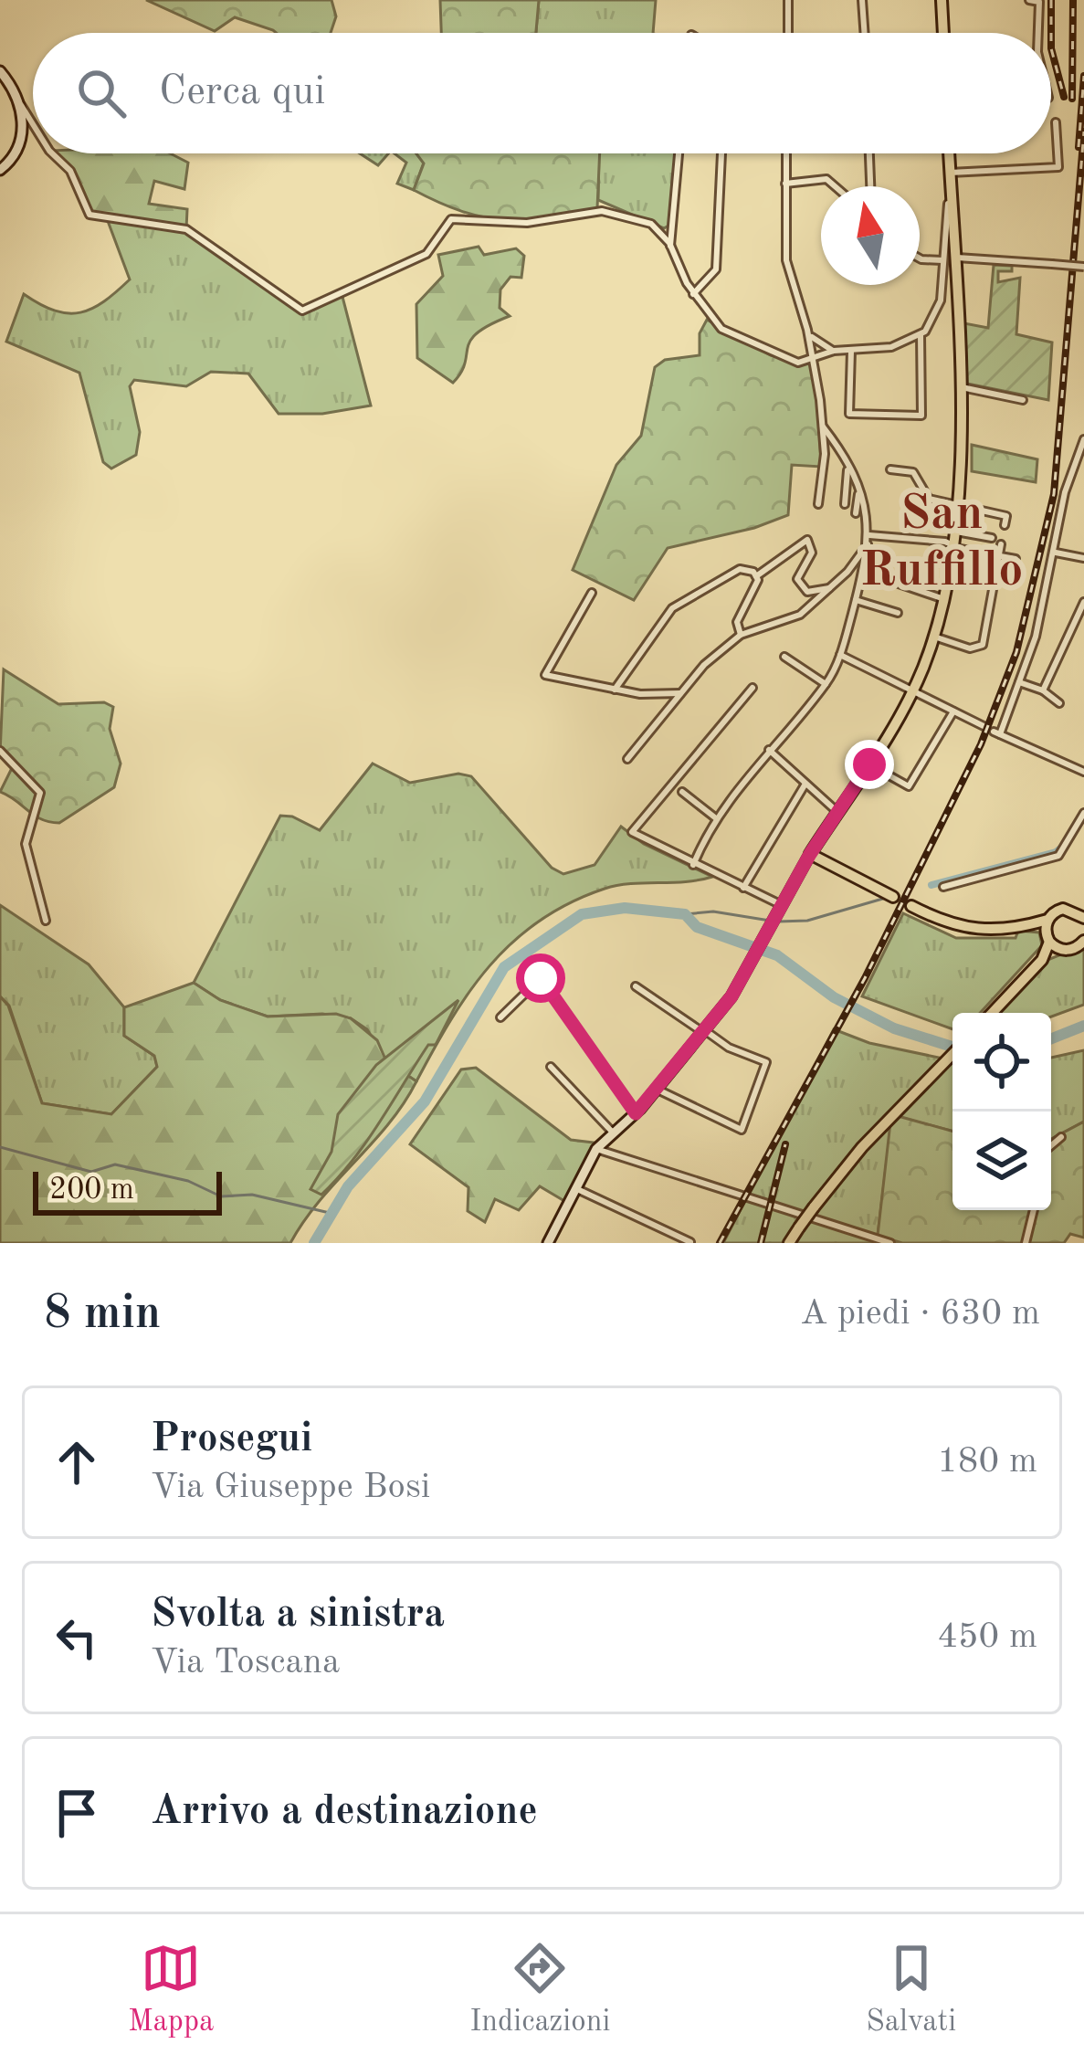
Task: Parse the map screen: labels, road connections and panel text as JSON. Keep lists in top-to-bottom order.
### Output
{
  "districts": ["San Ruffillo"],
  "scale_bar": "200 m",
  "north": "top",
  "page": {
    "search": "Cerca qui",
    "scale": "200 m",
    "heading": ["8 min", "A piedi · 630 m"],
    "list": [
      ["Prosegui", "Via Giuseppe Bosi", "180 m"],
      ["Svolta a sinistra", "Via Toscana", "450 m"],
      "Arrivo a destinazione"
    ],
    "nav": ["Mappa", "Indicazioni", "Salvati"]
  }
}
